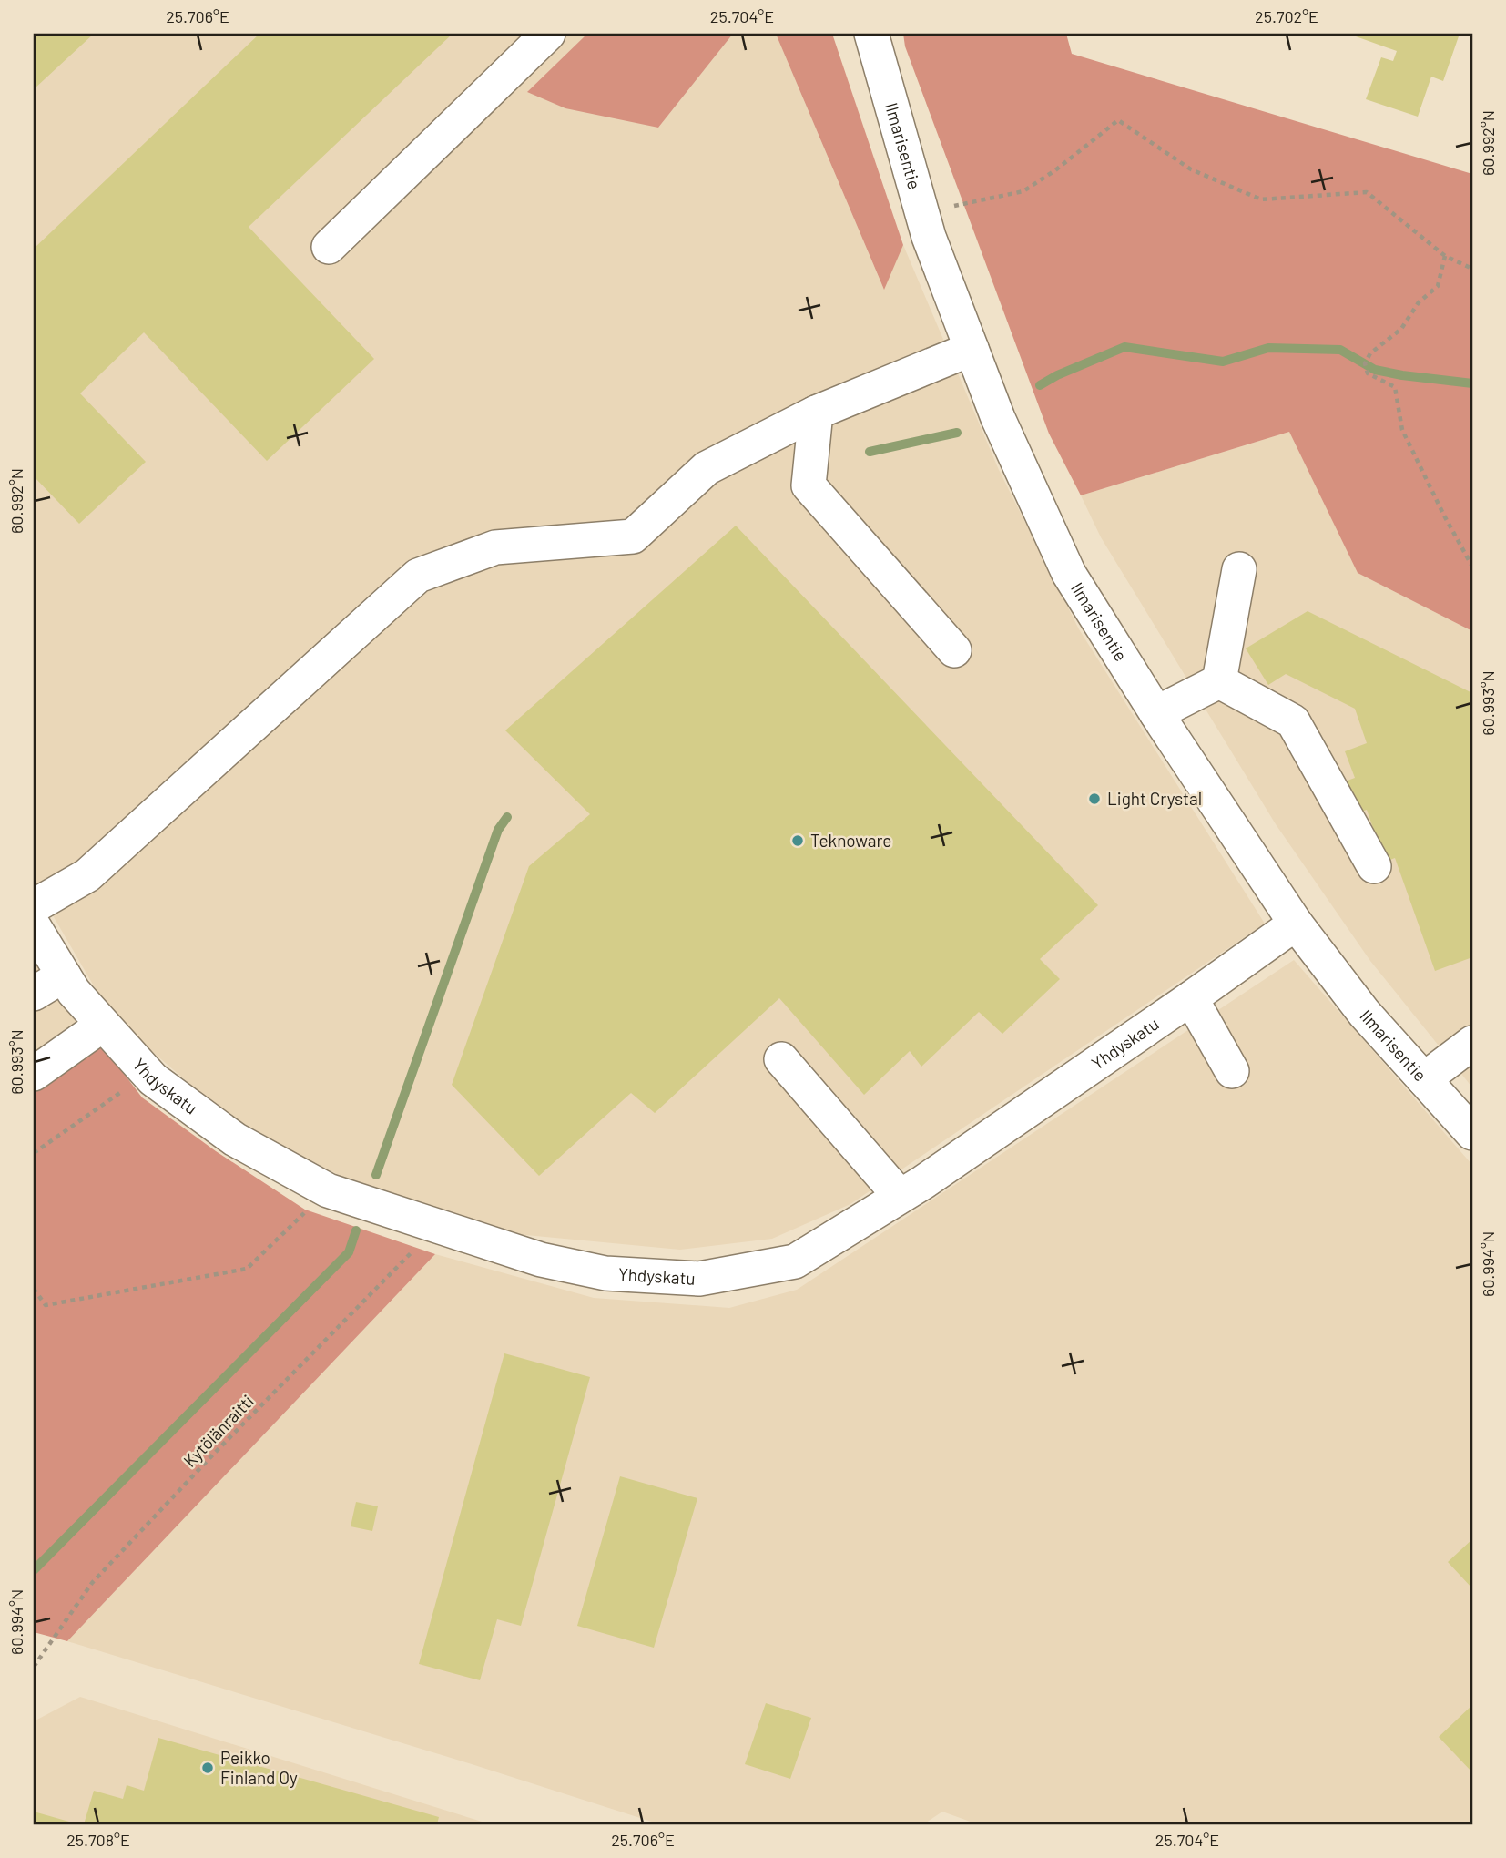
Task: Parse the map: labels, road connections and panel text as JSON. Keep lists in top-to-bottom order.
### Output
{
  "streets": {
    "street": ["Ilmarisentie", "Yhdyskatu"],
    "path": ["Kytölänraitti"]
  },
  "crossings": [
    ["Ilmarisentie", "Yhdyskatu"],
    ["Yhdyskatu", "Kytölänraitti"]
  ],
  "places": ["Light Crystal", "Teknoware", "Peikko Finland Oy"],
  "coordinates": [
    "25.706°E",
    "25.704°E",
    "25.702°E",
    "60.992°N",
    "60.993°N",
    "60.994°N",
    "25.708°E"
  ]
}
